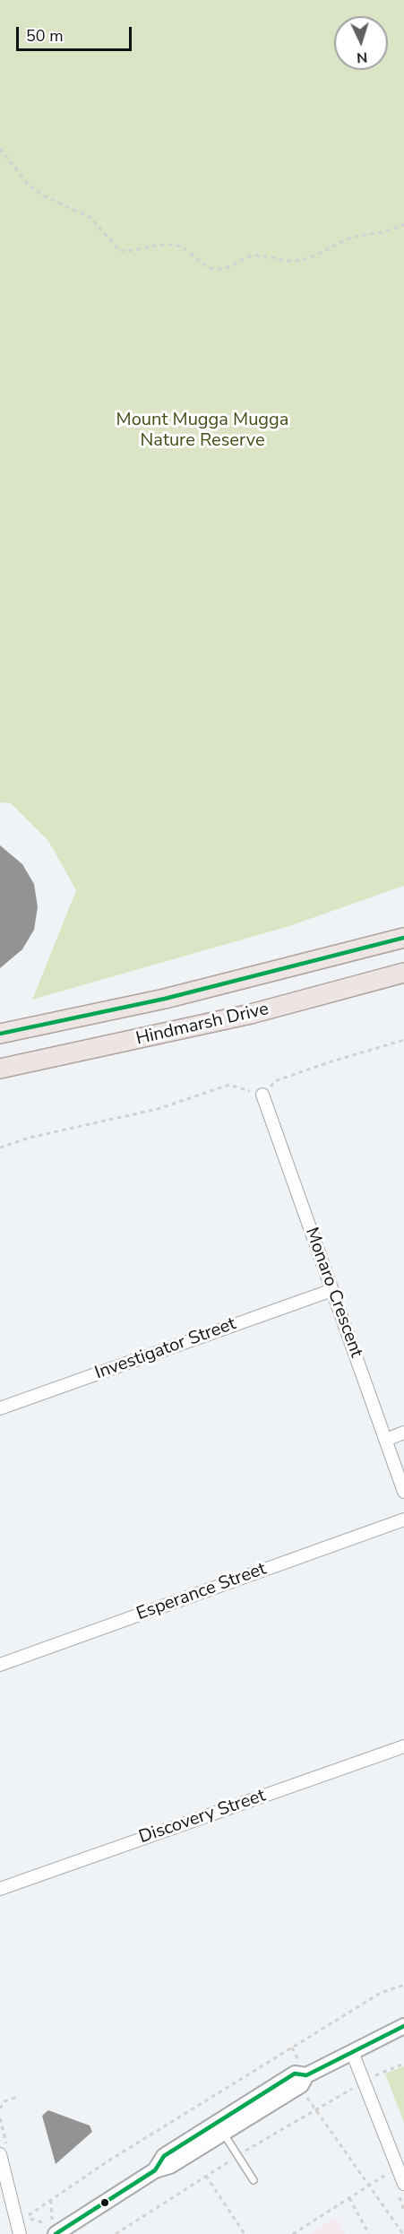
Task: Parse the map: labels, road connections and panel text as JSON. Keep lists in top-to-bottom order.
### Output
{
  "streets": {
    "main road": ["Hindmarsh Drive"],
    "street": [
      "Monaro Crescent",
      "Investigator Street",
      "Esperance Street",
      "Discovery Street"
    ]
  },
  "crossings": [
    ["Monaro Crescent", "Investigator Street"]
  ],
  "parks": ["Mount Mugga Mugga Nature Reserve"],
  "scale_bar": "50 m",
  "north": "bottom"
}
